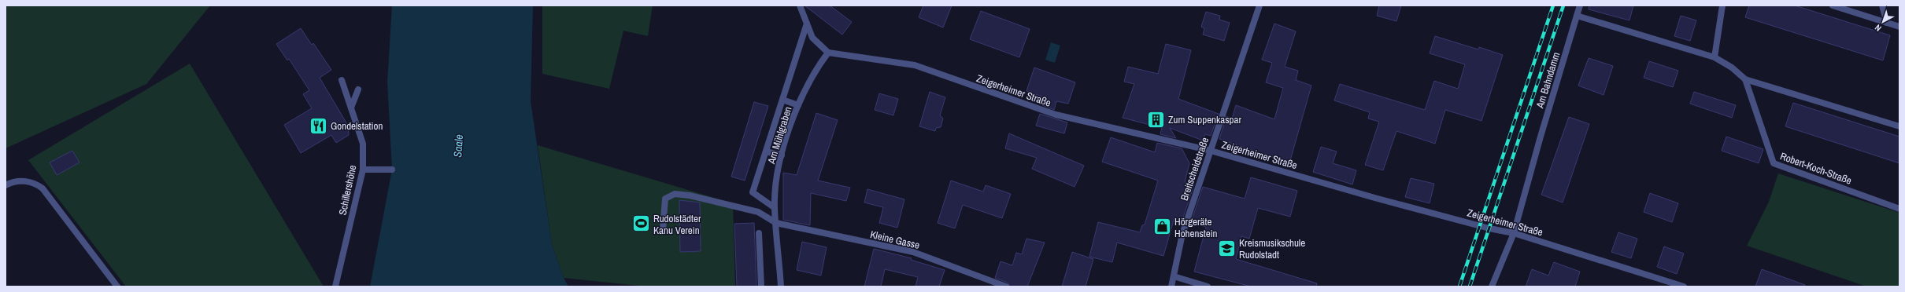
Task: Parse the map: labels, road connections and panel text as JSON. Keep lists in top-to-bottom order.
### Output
{
  "streets": {
    "street": [
      "Am Bahndamm",
      "Zeigerheimer Straße",
      "Am Mühlgraben",
      "Robert-Koch-Straße",
      "Breitscheidstraße",
      "Schillershöhe",
      "Kleine Gasse"
    ]
  },
  "crossings": [
    ["Am Bahndamm", "Zeigerheimer Straße"],
    ["Zeigerheimer Straße", "Am Mühlgraben"],
    ["Zeigerheimer Straße", "Breitscheidstraße"],
    ["Am Mühlgraben", "Kleine Gasse"]
  ],
  "water": ["Saale"],
  "places": {
    "building": ["Zum Suppenkaspar"],
    "restaurant": ["Gondelstation"],
    "sports": ["Rudolstädter Kanu Verein"],
    "shop": ["Hörgeräte Hohenstein"],
    "school or university": ["Kreismusikschule Rudolstadt"]
  },
  "north": "bottom left"
}
